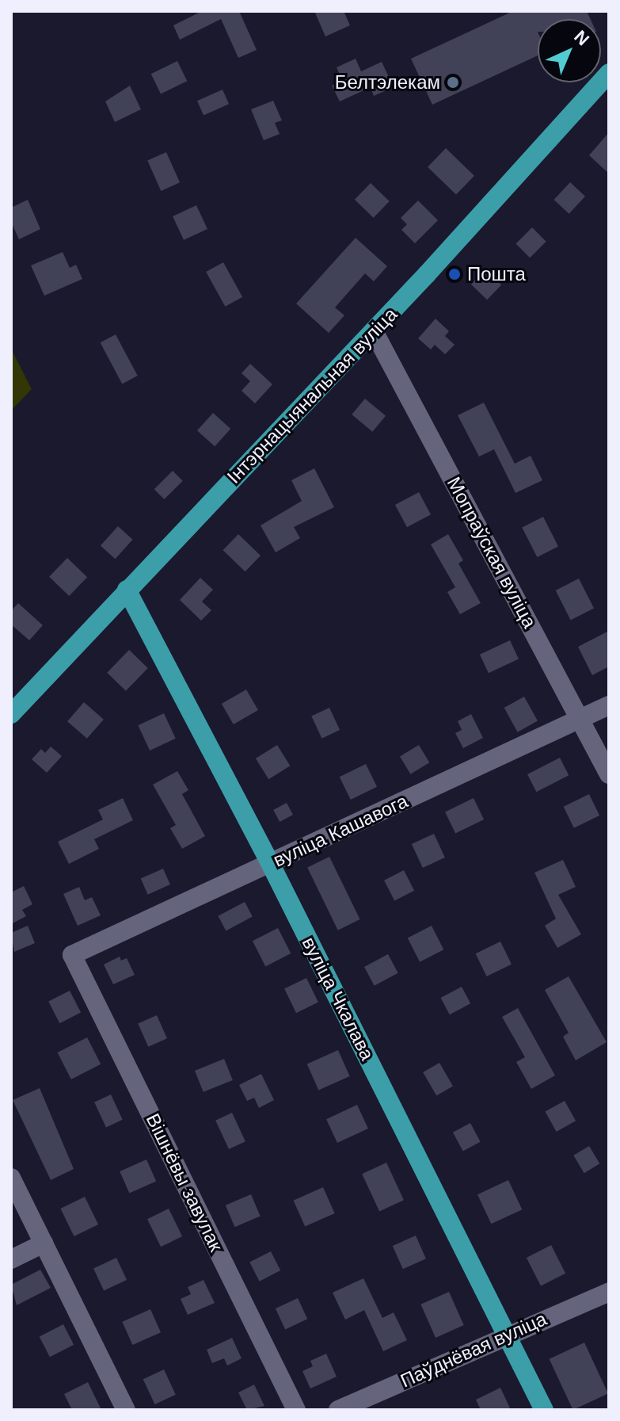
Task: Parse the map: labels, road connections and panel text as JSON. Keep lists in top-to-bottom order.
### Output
{
  "streets": {
    "main road": ["Інтэрнацыянальная вуліца", "вуліца Чкалава"],
    "street": [
      "Мопраўская вуліца",
      "вуліца Кашавога",
      "Вішнёвы завулак",
      "Паўднёвая вуліца"
    ]
  },
  "crossings": [
    ["Інтэрнацыянальная вуліца", "Мопраўская вуліца"],
    ["Інтэрнацыянальная вуліца", "вуліца Чкалава"],
    ["Мопраўская вуліца", "вуліца Кашавога"],
    ["вуліца Кашавога", "вуліца Чкалава"],
    ["вуліца Кашавога", "Вішнёвы завулак"],
    ["вуліца Чкалава", "Паўднёвая вуліца"]
  ],
  "places": ["Белтэлекам", "Пошта"],
  "north": "top right"
}
